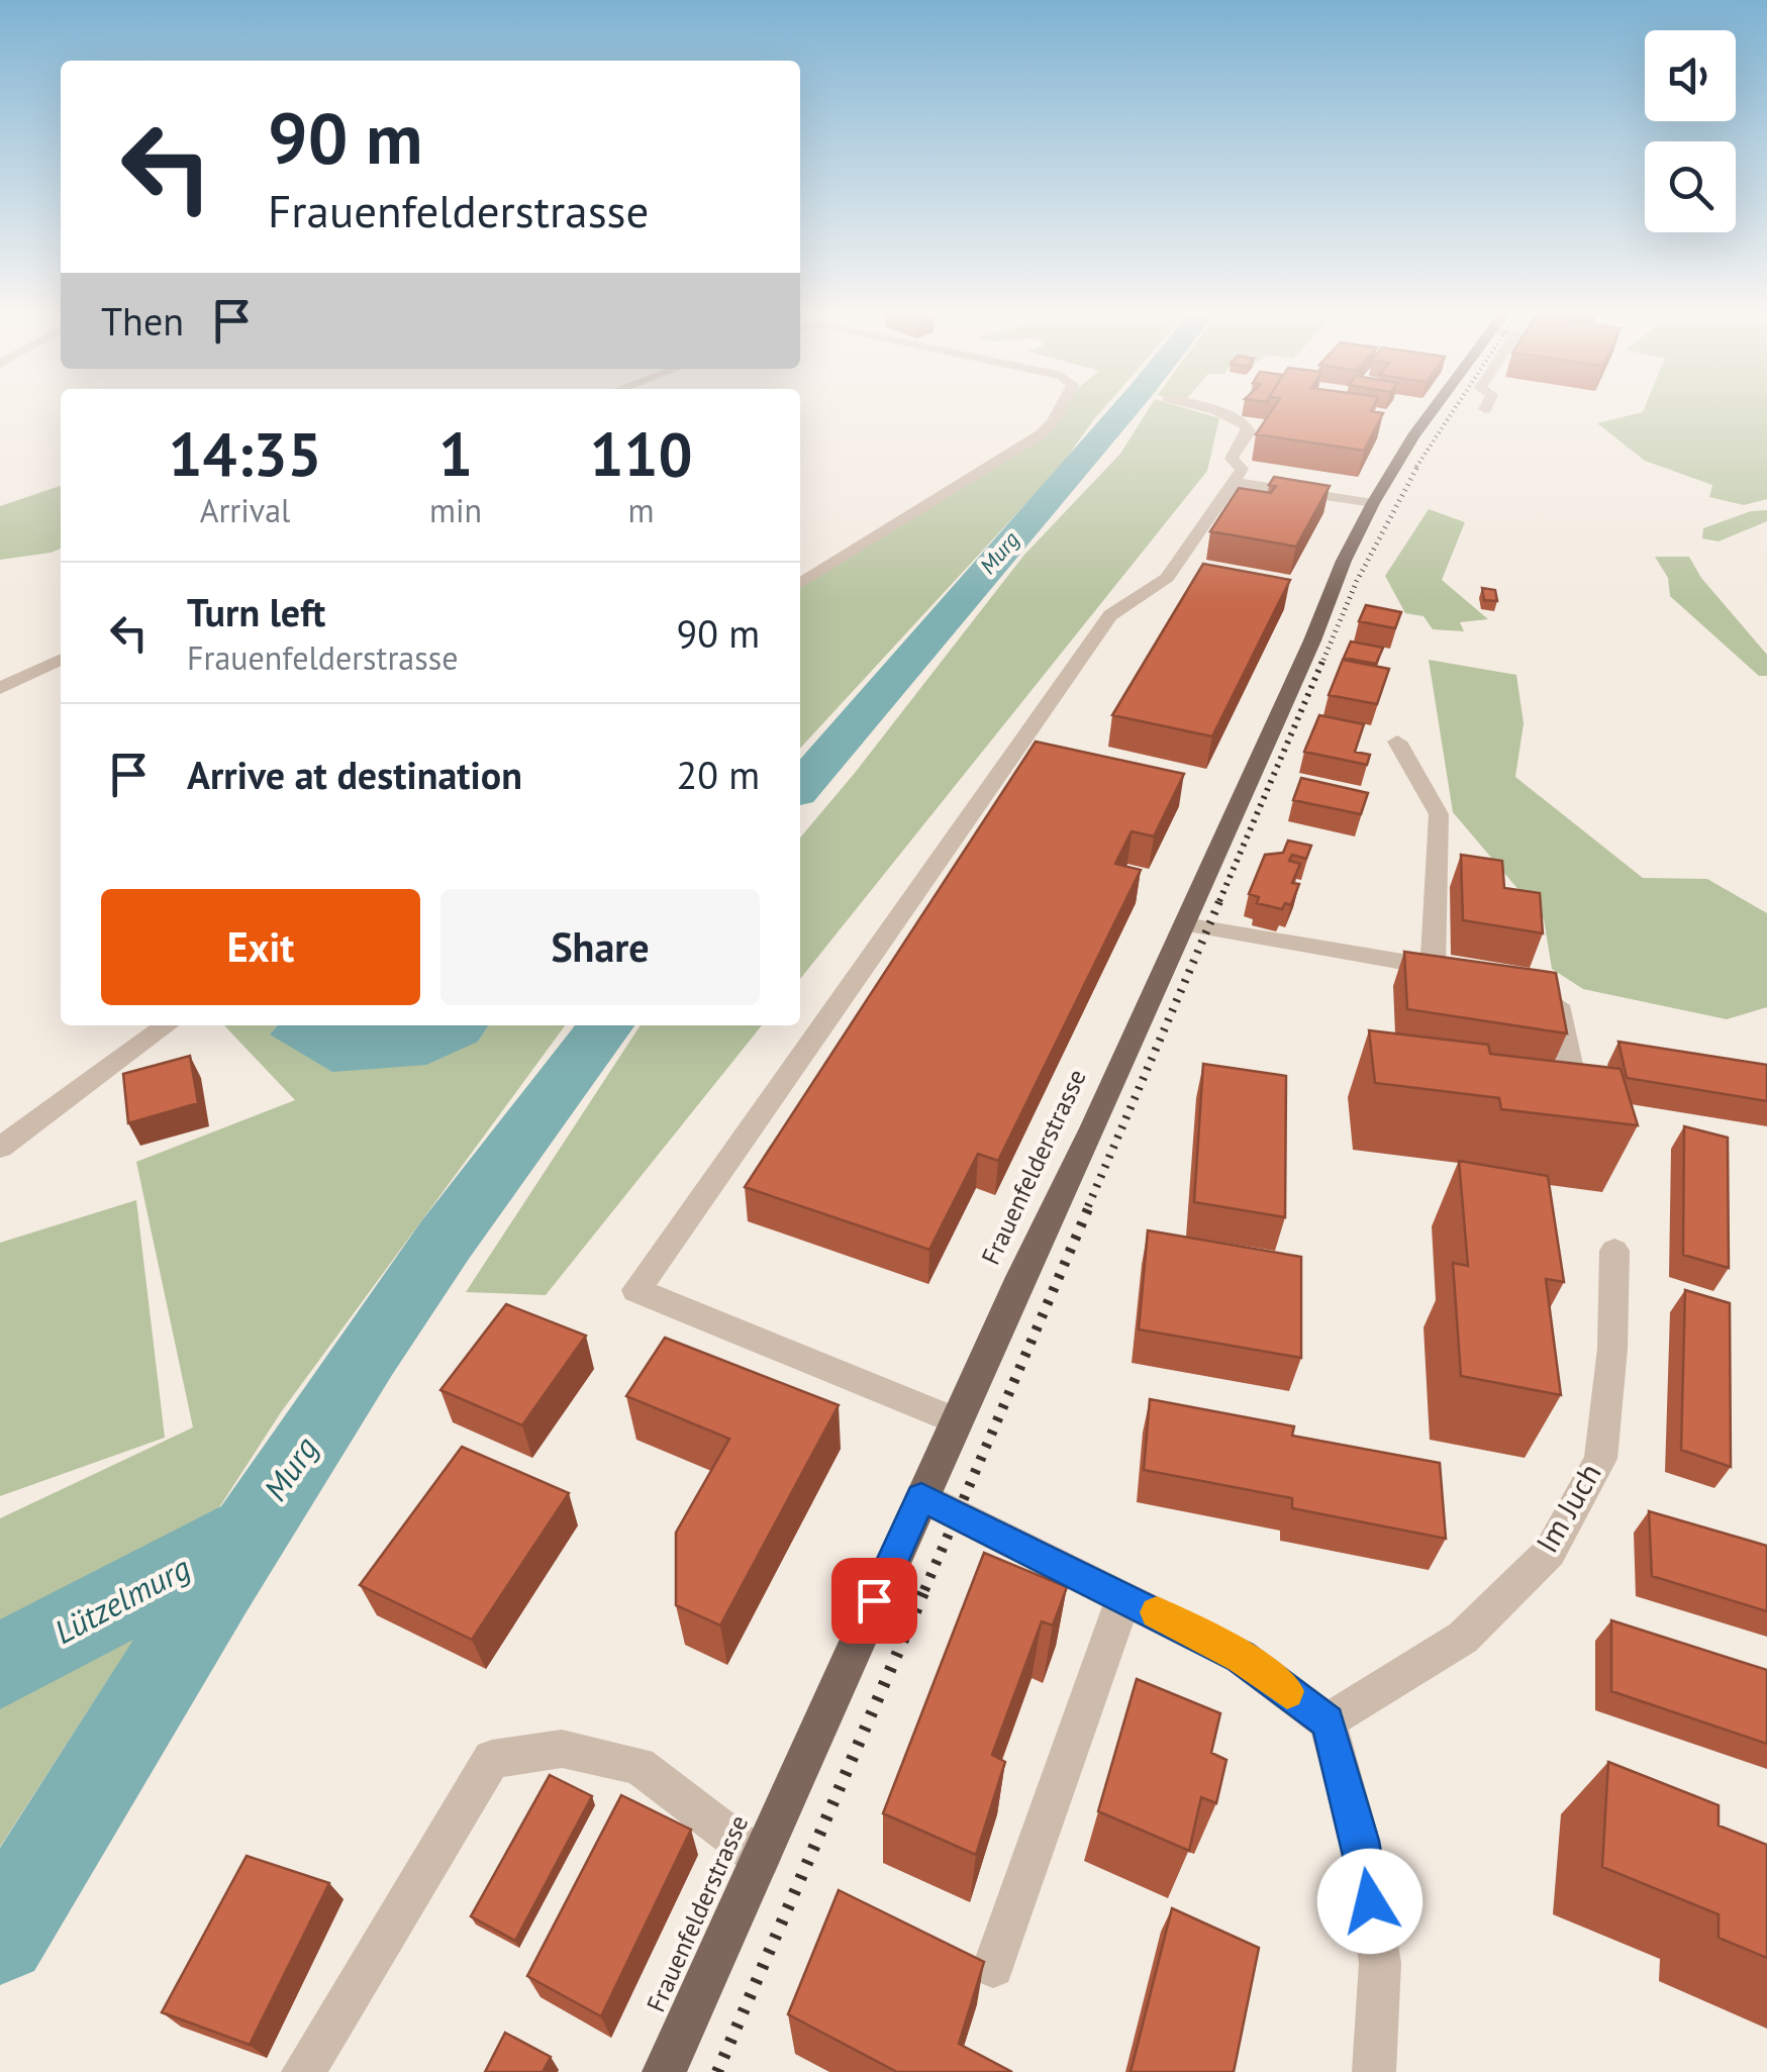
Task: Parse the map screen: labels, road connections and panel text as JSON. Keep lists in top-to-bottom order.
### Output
{
  "streets": {
    "main road": ["Frauenfelderstrasse"],
    "street": ["Im Juch"]
  },
  "water": ["Murg", "Lützelmurg"],
  "page": {
    "turn": ["90 m", "Frauenfelderstrasse"],
    "then": "Then",
    "eta": [
      "14:35",
      "Arrival",
      "1",
      "min",
      "110",
      "m"
    ],
    "list": [
      {
        "name": "Turn left",
        "note": "Frauenfelderstrasse",
        "value": "90 m"
      },
      {
        "name": "Arrive at destination",
        "value": "20 m"
      }
    ],
    "buttons": ["Exit", "Share"]
  }
}
